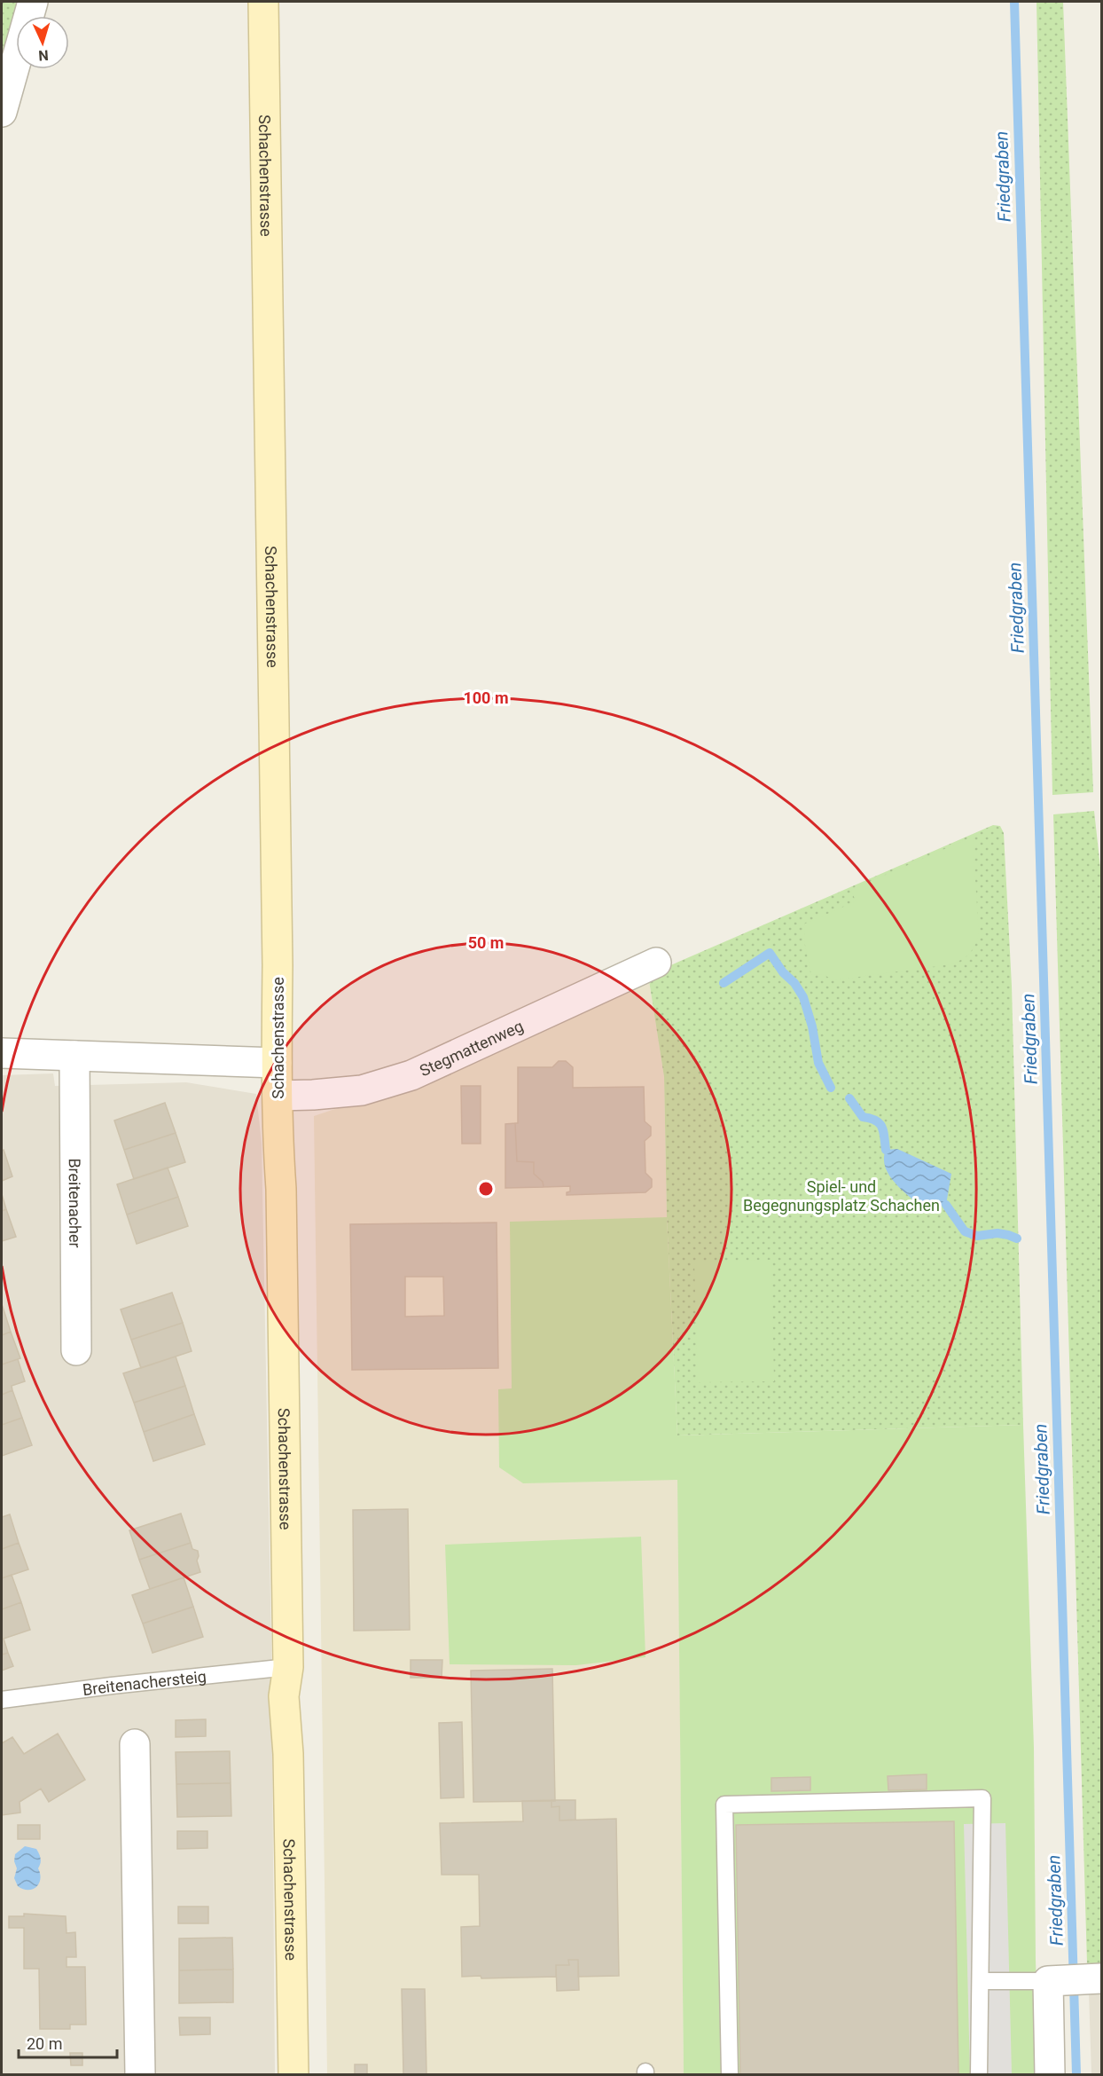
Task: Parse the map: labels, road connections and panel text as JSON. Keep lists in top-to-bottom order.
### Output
{
  "streets": {
    "street": ["Schachenstrasse", "Stegmattenweg", "Breitenacher"],
    "lane": ["Breitenachersteig"]
  },
  "crossings": [
    ["Schachenstrasse", "Stegmattenweg"],
    ["Schachenstrasse", "Breitenachersteig"]
  ],
  "water": ["Friedgraben"],
  "parks": ["Spiel- und Begegnungsplatz Schachen"],
  "scale_bar": "20 m",
  "north": "bottom",
  "rings": ["100 m", "50 m"]
}
